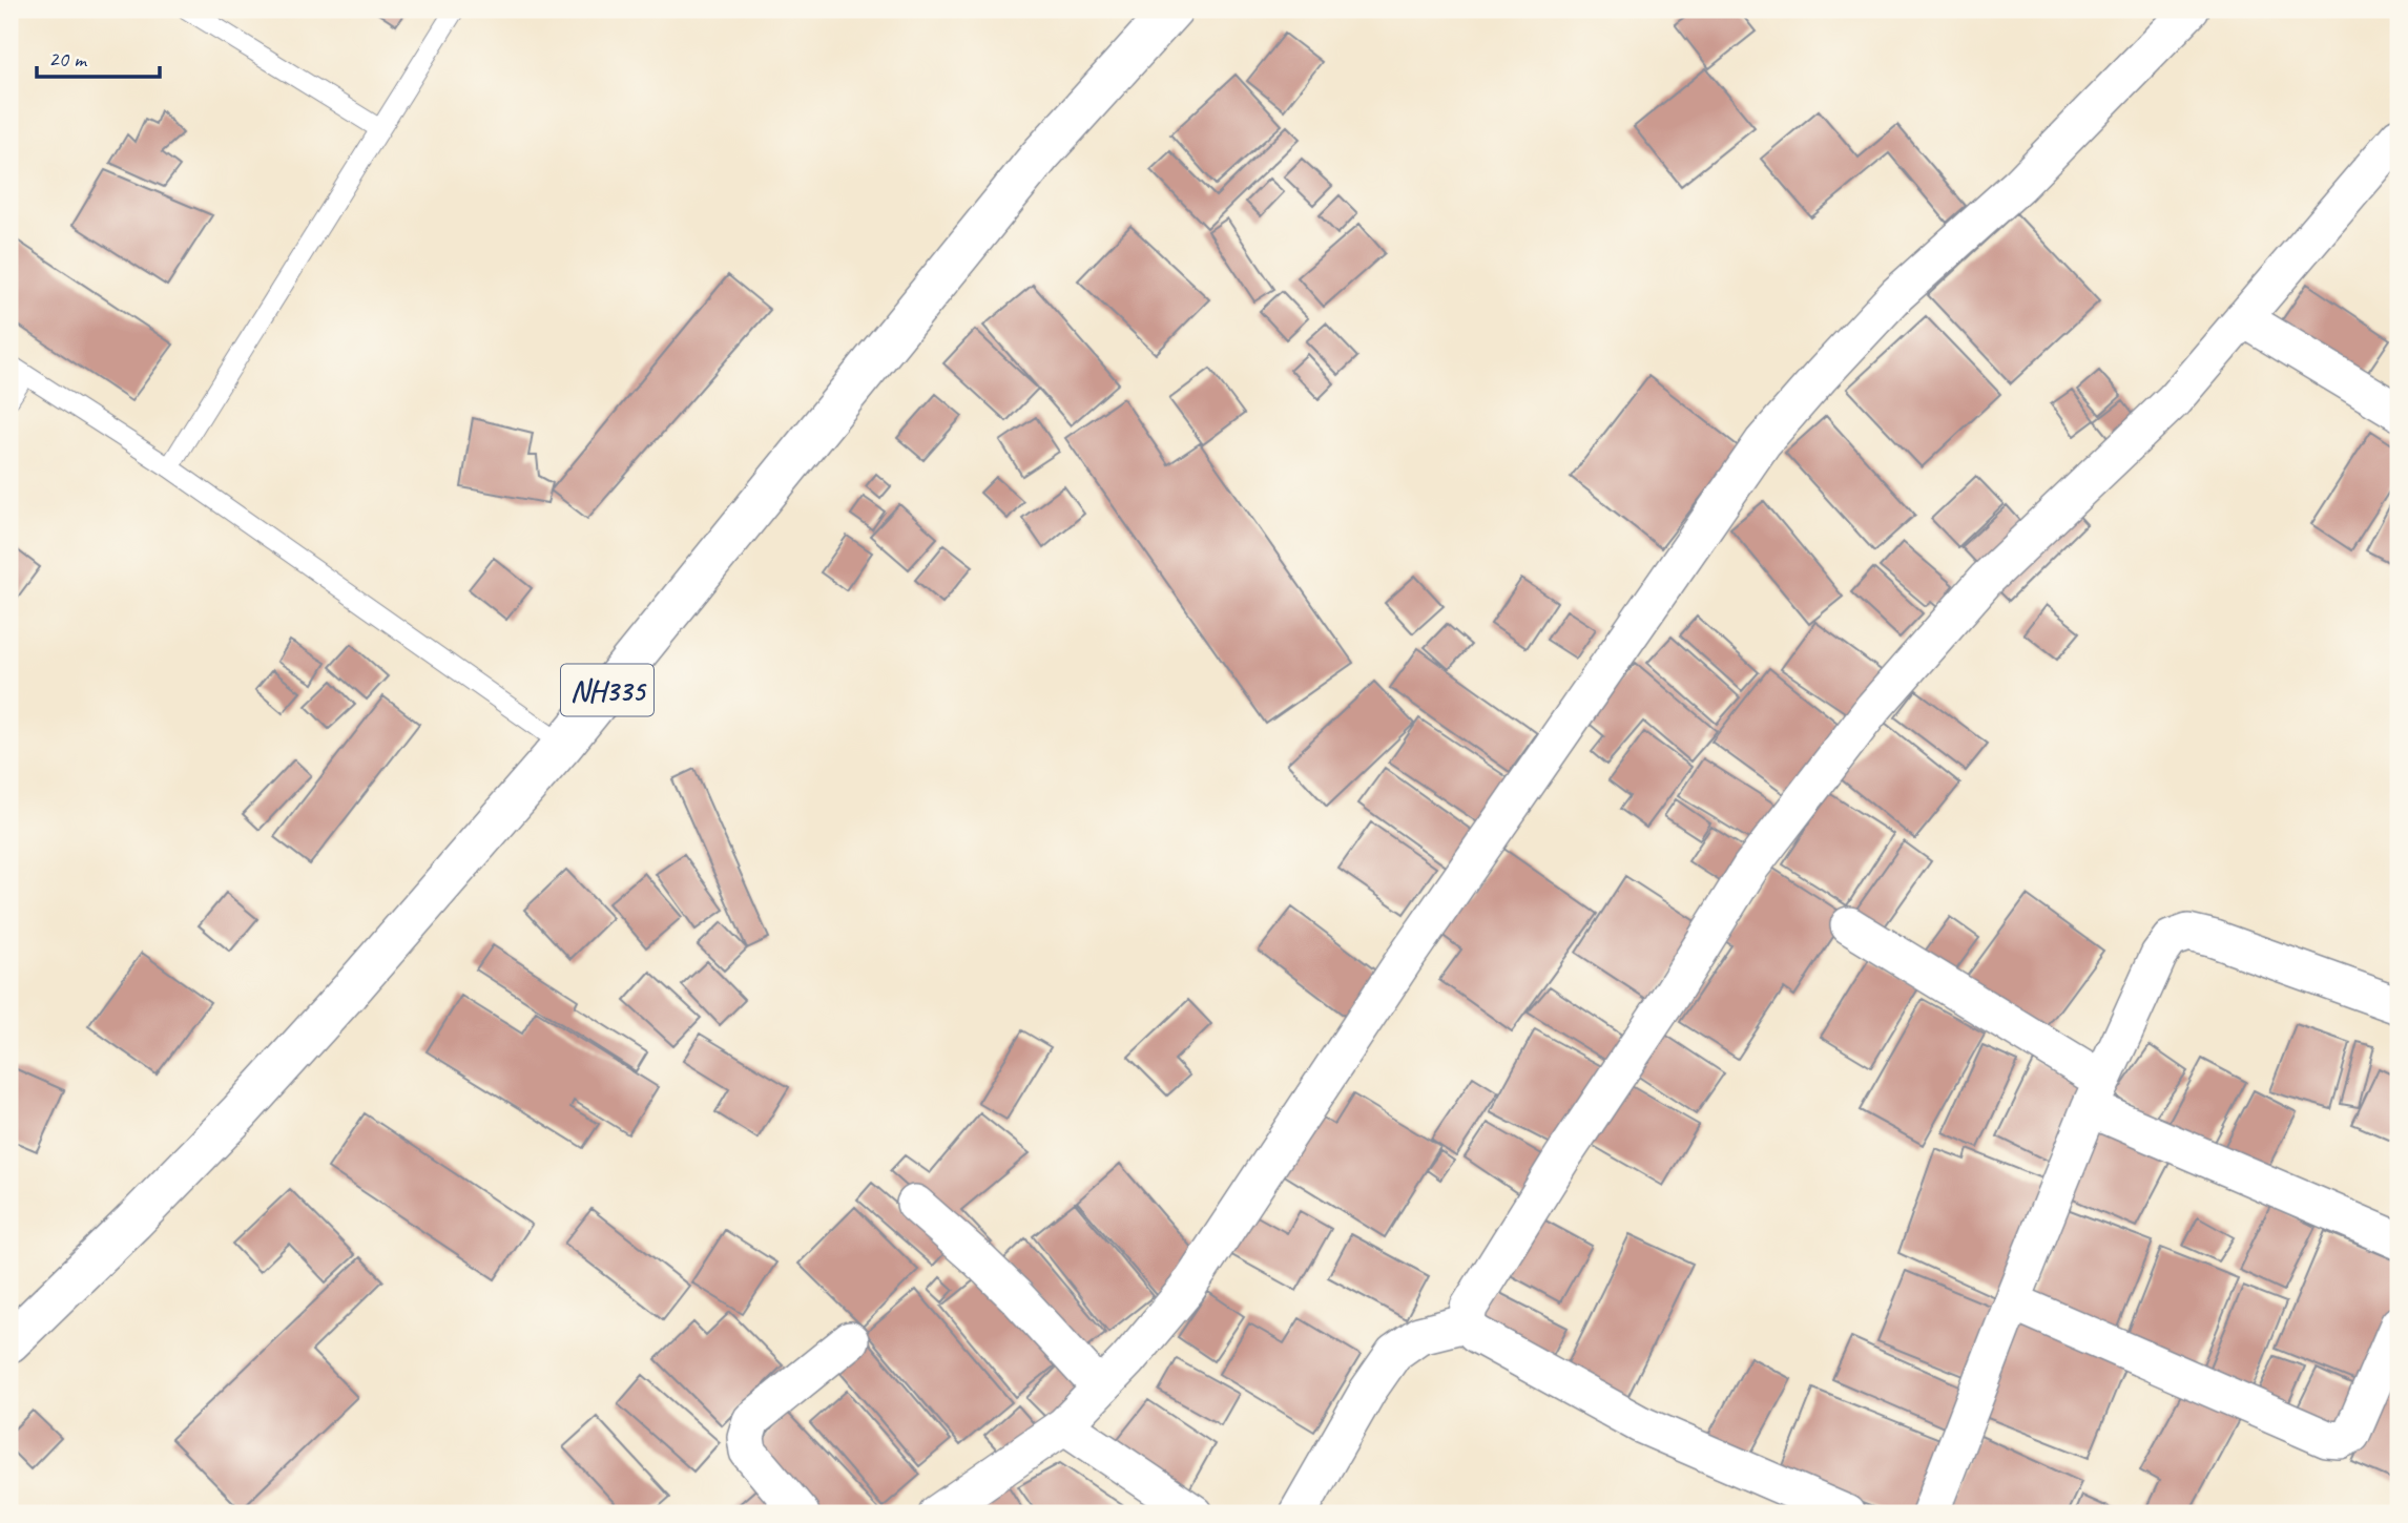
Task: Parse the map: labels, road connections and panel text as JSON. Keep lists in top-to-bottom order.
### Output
{
  "streets": {
    "highway": ["NH335"]
  },
  "scale_bar": "20 m"
}
